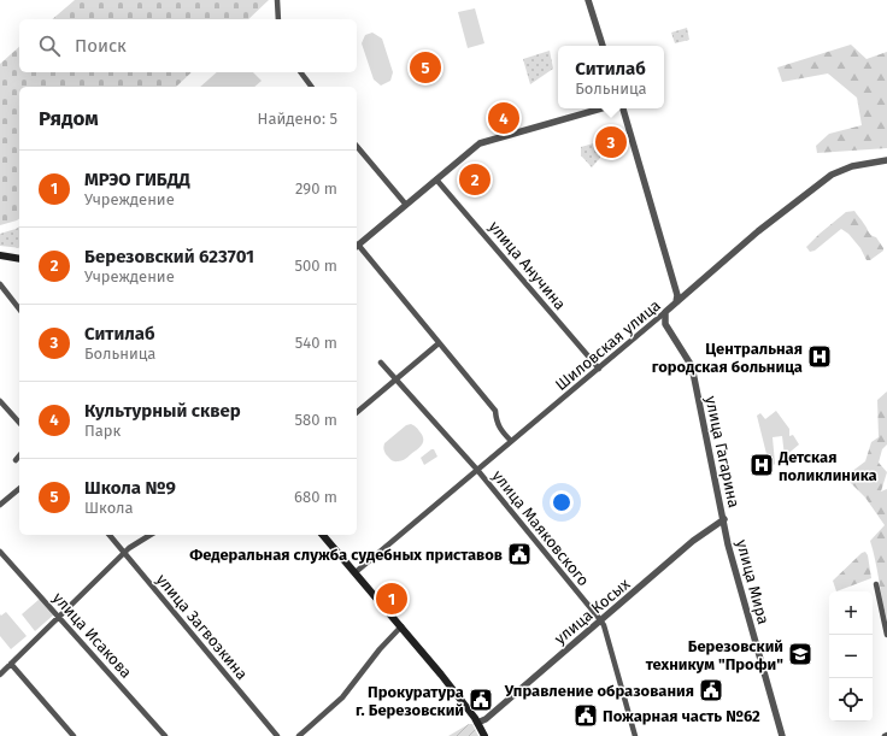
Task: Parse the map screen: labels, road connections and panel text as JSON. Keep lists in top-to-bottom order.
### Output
{
  "streets": {
    "street": [
      "улица Анучина",
      "Шиловская улица",
      "улица Гагарина",
      "улица Маяковского",
      "улица Мира",
      "улица Косых",
      "улица Загвозкина",
      "улица Исакова"
    ]
  },
  "crossings": [
    ["улица Анучина", "Шиловская улица"],
    ["Шиловская улица", "улица Гагарина"],
    ["Шиловская улица", "улица Маяковского"],
    ["улица Гагарина", "улица Мира"],
    ["улица Гагарина", "улица Косых"],
    ["улица Маяковского", "улица Косых"],
    ["улица Мира", "улица Косых"]
  ],
  "places": {
    "hospital": ["Центральная городская больница", "Детская поликлиника"],
    "public building": [
      "Федеральная служба судебных приставов",
      "Управление образования",
      "Прокуратура г. Березовский",
      "Пожарная часть №62"
    ],
    "school or university": ["Березовский техникум \"Профи\""]
  },
  "page": {
    "search": "Поиск",
    "popup": ["Ситилаб", "Больница"],
    "pins": [
      "5",
      "4",
      "3",
      "2",
      "1"
    ],
    "heading": ["Рядом", "Найдено: 5"],
    "list": [
      {
        "mark": "1",
        "name": "МРЭО ГИБДД",
        "note": "Учреждение",
        "value": "290 m"
      },
      {
        "mark": "2",
        "name": "Березовский 623701",
        "note": "Учреждение",
        "value": "500 m"
      },
      {
        "mark": "3",
        "name": "Ситилаб",
        "note": "Больница",
        "value": "540 m"
      },
      {
        "mark": "4",
        "name": "Культурный сквер",
        "note": "Парк",
        "value": "580 m"
      },
      {
        "mark": "5",
        "name": "Школа №9",
        "note": "Школа",
        "value": "680 m"
      }
    ],
    "map_buttons": ["+", "−"]
  }
}
